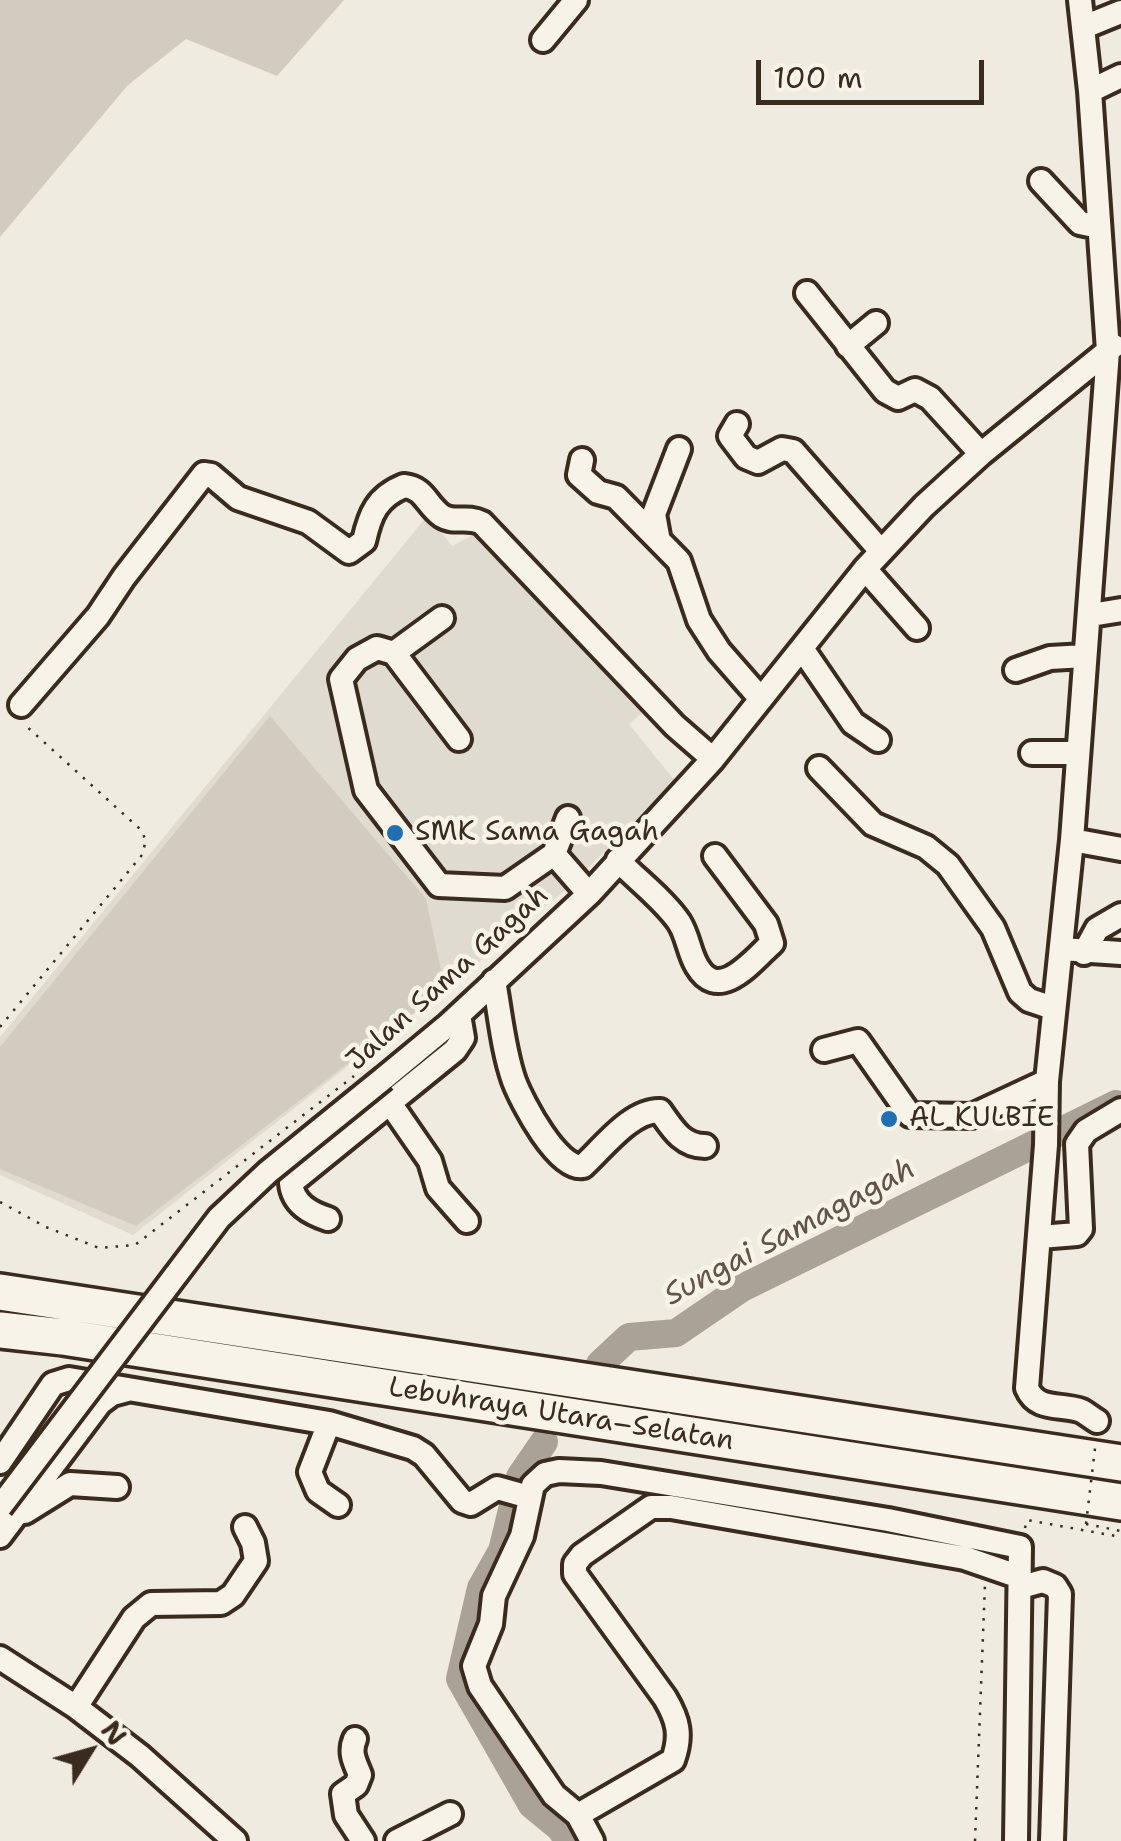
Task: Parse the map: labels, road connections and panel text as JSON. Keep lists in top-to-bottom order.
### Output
{
  "streets": {
    "highway": ["Lebuhraya Utara–Selatan"],
    "street": ["Jalan Sama Gagah"]
  },
  "water": ["Sungai Samagagah"],
  "places": ["SMK Sama Gagah", "AL KULBIE"],
  "scale_bar": "100 m",
  "north": "top right"
}
